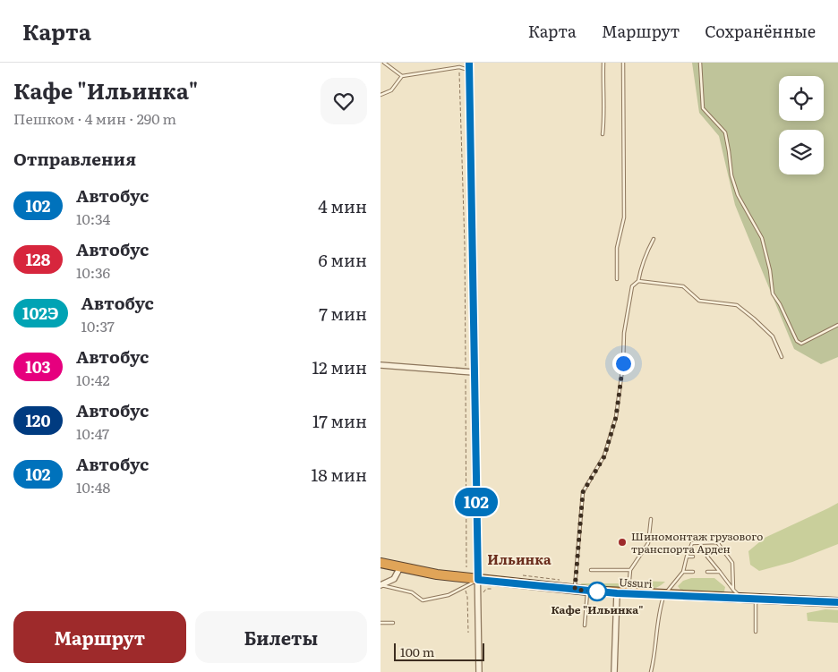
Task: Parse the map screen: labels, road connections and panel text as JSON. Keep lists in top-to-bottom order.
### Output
{
  "streets": {
    "highway": ["Ussuri"]
  },
  "districts": ["Ильинка"],
  "places": ["Шиномонтаж грузового транспорта Арден", "Кафе \"Ильинка\""],
  "lines": ["bus line 102"],
  "scale_bar": "100 m",
  "page": {
    "header": "Карта",
    "nav": ["Карта", "Маршрут", "Сохранённые"],
    "heading": [
      ["Кафе \"Ильинка\"", "Пешком · 4 мин · 290 m"],
      "Отправления"
    ],
    "on_map": "102",
    "list": [
      {
        "mark": "102",
        "name": "Автобус",
        "note": "10:34",
        "value": "4 мин"
      },
      {
        "mark": "128",
        "name": "Автобус",
        "note": "10:36",
        "value": "6 мин"
      },
      {
        "mark": "102Э",
        "name": "Автобус",
        "note": "10:37",
        "value": "7 мин"
      },
      {
        "mark": "103",
        "name": "Автобус",
        "note": "10:42",
        "value": "12 мин"
      },
      {
        "mark": "120",
        "name": "Автобус",
        "note": "10:47",
        "value": "17 мин"
      },
      {
        "mark": "102",
        "name": "Автобус",
        "note": "10:48",
        "value": "18 мин"
      }
    ],
    "buttons": ["Маршрут", "Билеты"],
    "scale": "100 m"
  }
}
